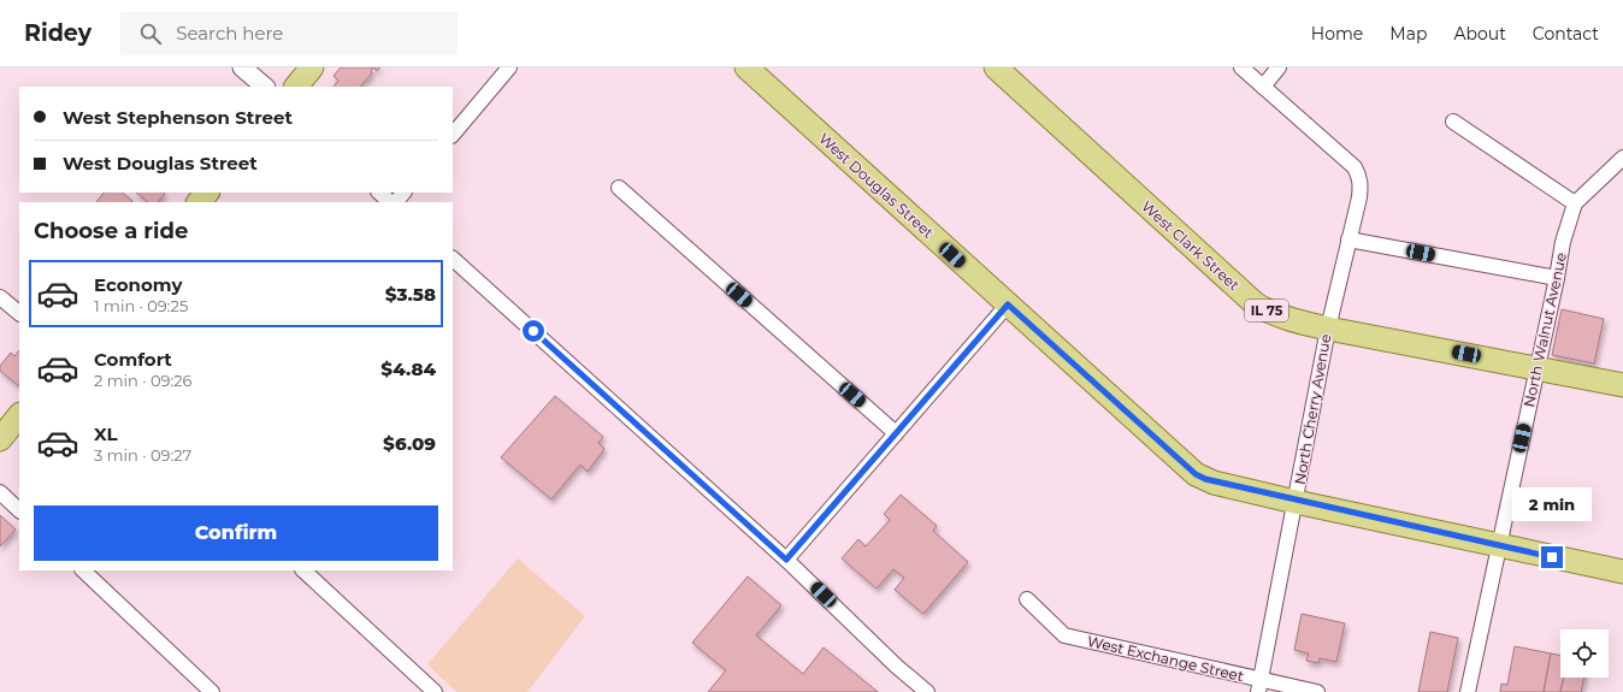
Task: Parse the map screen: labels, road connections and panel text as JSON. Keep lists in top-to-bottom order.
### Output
{
  "streets": {
    "main road": ["West Douglas Street", "West Clark Street", "IL 75"],
    "street": ["North Walnut Avenue", "North Cherry Avenue", "West Exchange Street"]
  },
  "crossings": [
    ["West Douglas Street", "North Walnut Avenue"],
    ["West Douglas Street", "North Cherry Avenue"],
    ["West Clark Street", "North Walnut Avenue"],
    ["West Clark Street", "North Cherry Avenue"],
    ["North Cherry Avenue", "West Exchange Street"]
  ],
  "page": {
    "header": "Ridey",
    "search": "Search here",
    "nav": [
      "Home",
      "Map",
      "About",
      "Contact"
    ],
    "banner": ["West Stephenson Street", "West Douglas Street"],
    "heading": "Choose a ride",
    "list": [
      {
        "name": "Economy",
        "note": "1 min · 09:25",
        "value": "$3.58"
      },
      {
        "name": "Comfort",
        "note": "2 min · 09:26",
        "value": "$4.84"
      },
      {
        "name": "XL",
        "note": "3 min · 09:27",
        "value": "$6.09"
      }
    ],
    "bubble": "2 min",
    "buttons": "Confirm"
  }
}
